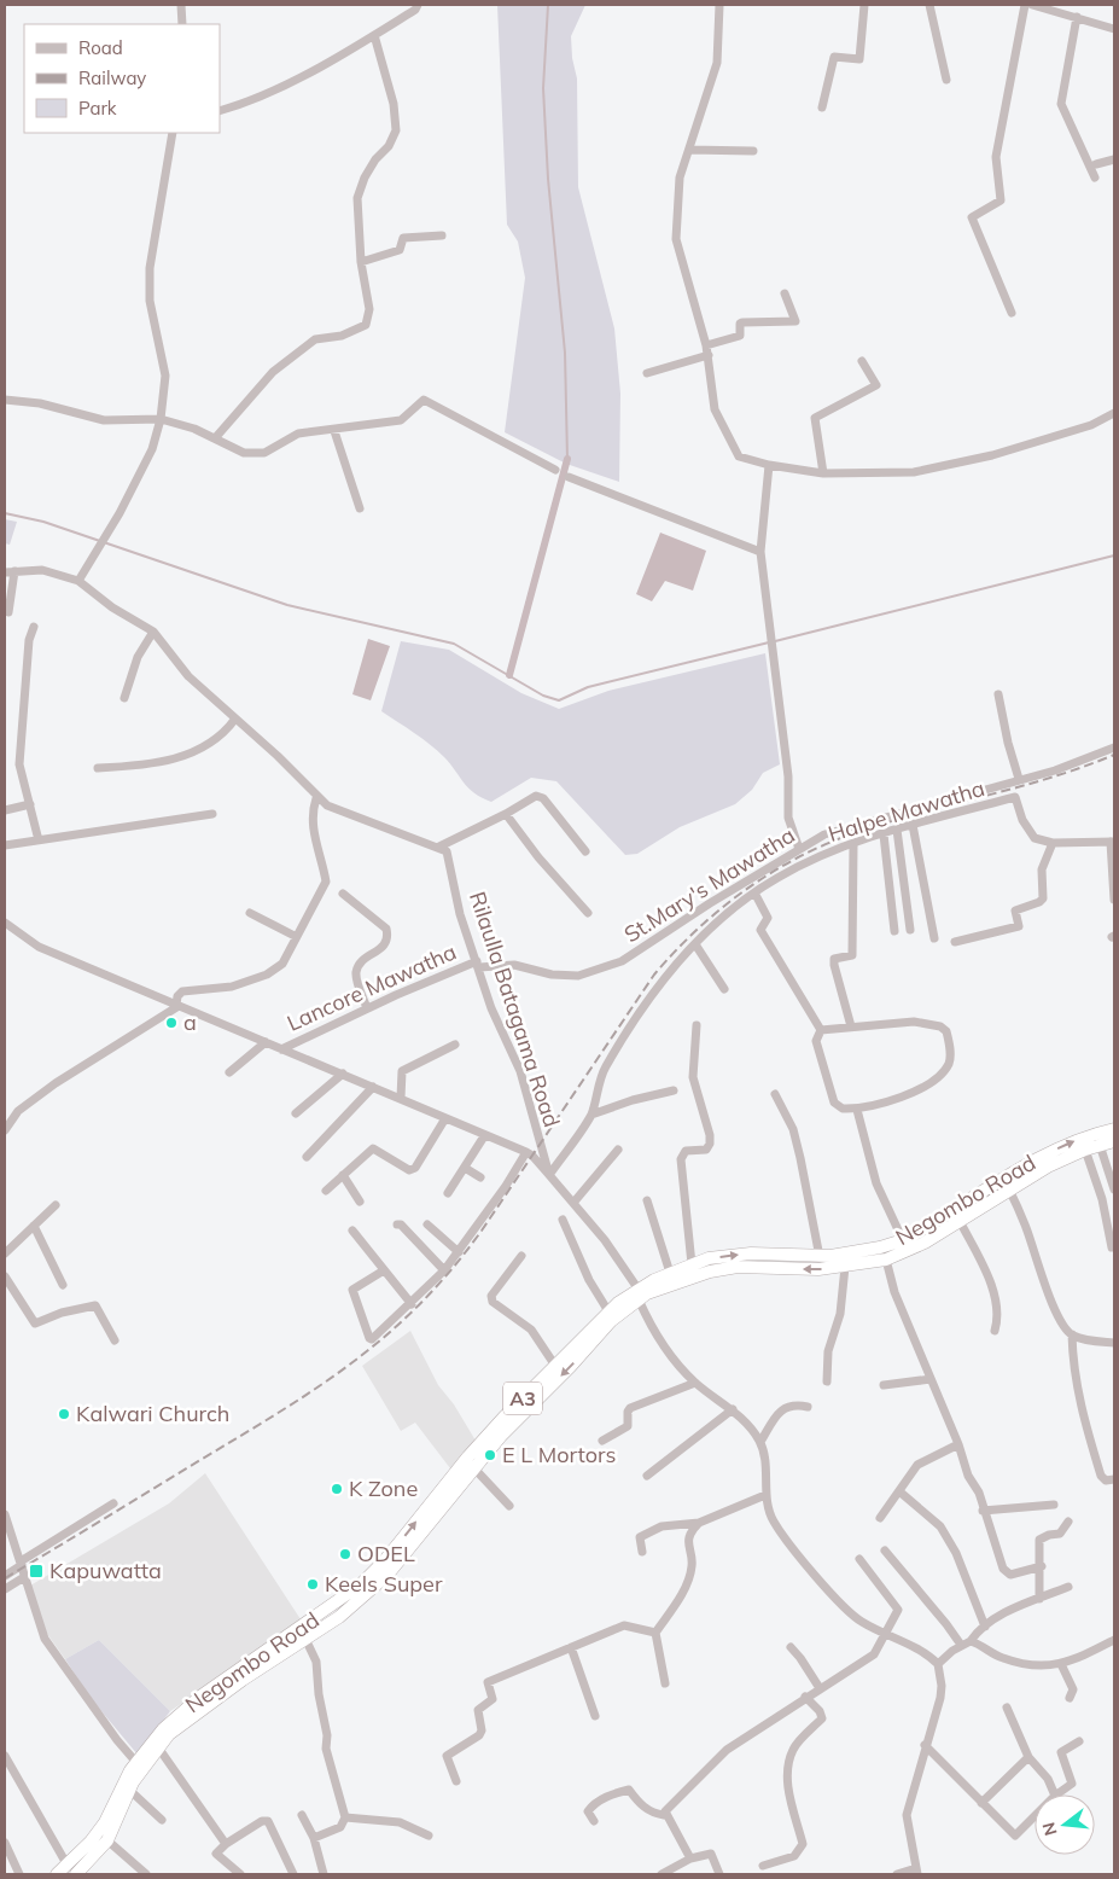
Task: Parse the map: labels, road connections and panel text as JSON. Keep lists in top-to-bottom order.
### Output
{
  "streets": {
    "highway": ["Negombo Road", "A3"],
    "street": [
      "Halpe Mawatha",
      "St.Mary's Mawatha",
      "Lancore Mawatha",
      "Rilaulla Batagama Road"
    ]
  },
  "crossings": [
    ["Halpe Mawatha", "Rilaulla Batagama Road"],
    ["St.Mary's Mawatha", "Lancore Mawatha"],
    ["St.Mary's Mawatha", "Rilaulla Batagama Road"],
    ["Lancore Mawatha", "Rilaulla Batagama Road"],
    ["Rilaulla Batagama Road", "Negombo Road"]
  ],
  "places": {
    "other": [
      "a",
      "Kalwari Church",
      "E L Mortors",
      "K Zone",
      "ODEL",
      "Keels Super"
    ],
    "transit": ["Kapuwatta"]
  },
  "legend": ["Road", "Railway", "Park"],
  "north": "left"
}
